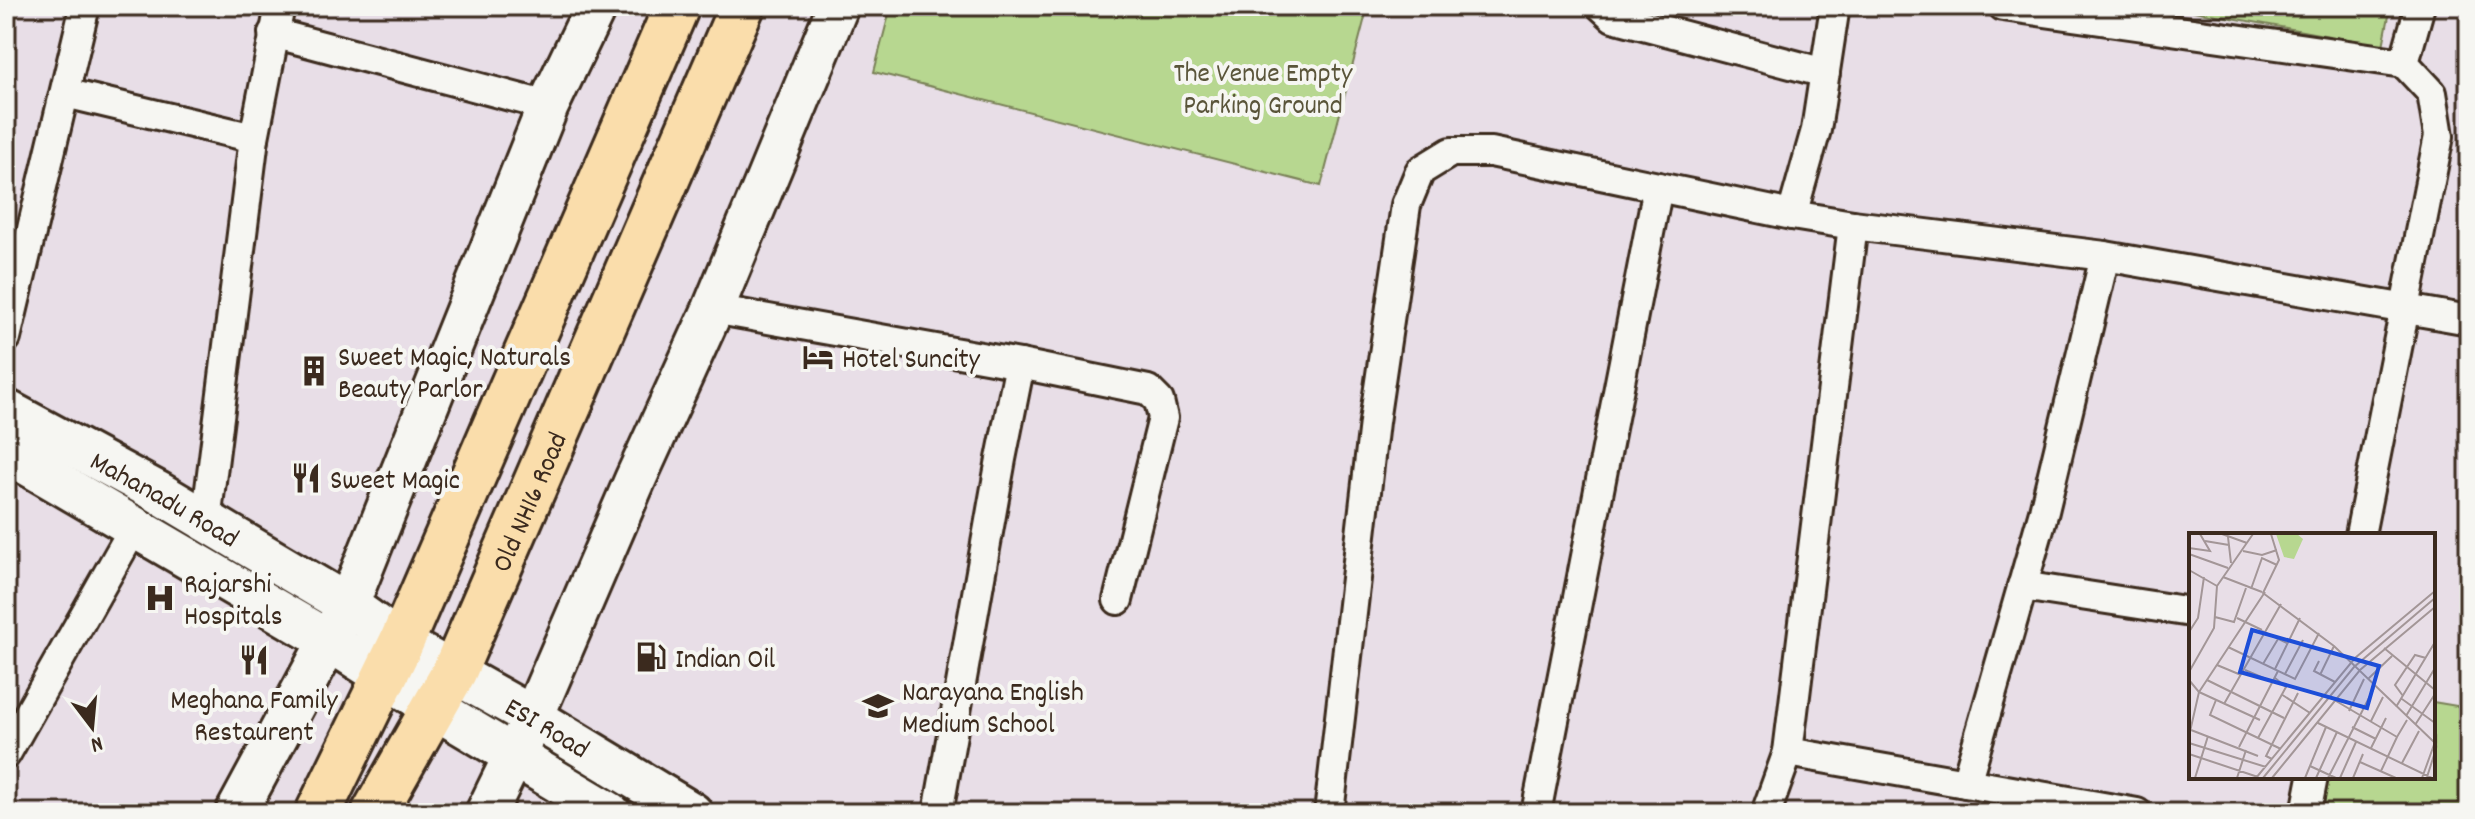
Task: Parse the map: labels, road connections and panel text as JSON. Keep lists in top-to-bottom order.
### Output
{
  "streets": {
    "main road": ["Old NH16 Road"],
    "street": ["Mahanadu Road", "ESI Road"]
  },
  "crossings": [
    ["Mahanadu Road", "Old NH16 Road"],
    ["Mahanadu Road", "ESI Road"],
    ["Old NH16 Road", "ESI Road"]
  ],
  "parks": ["The Venue Empty Parking Ground"],
  "places": {
    "hotel": ["Hotel Suncity"],
    "building": ["Sweet Magic, Naturals Beauty Parlor"],
    "restaurant": ["Sweet Magic", "Meghana Family Restaurent"],
    "hospital": ["Rajarshi Hospitals"],
    "fuel station": ["Indian Oil"],
    "school or university": ["Narayana English Medium School"]
  },
  "north": "bottom"
}
